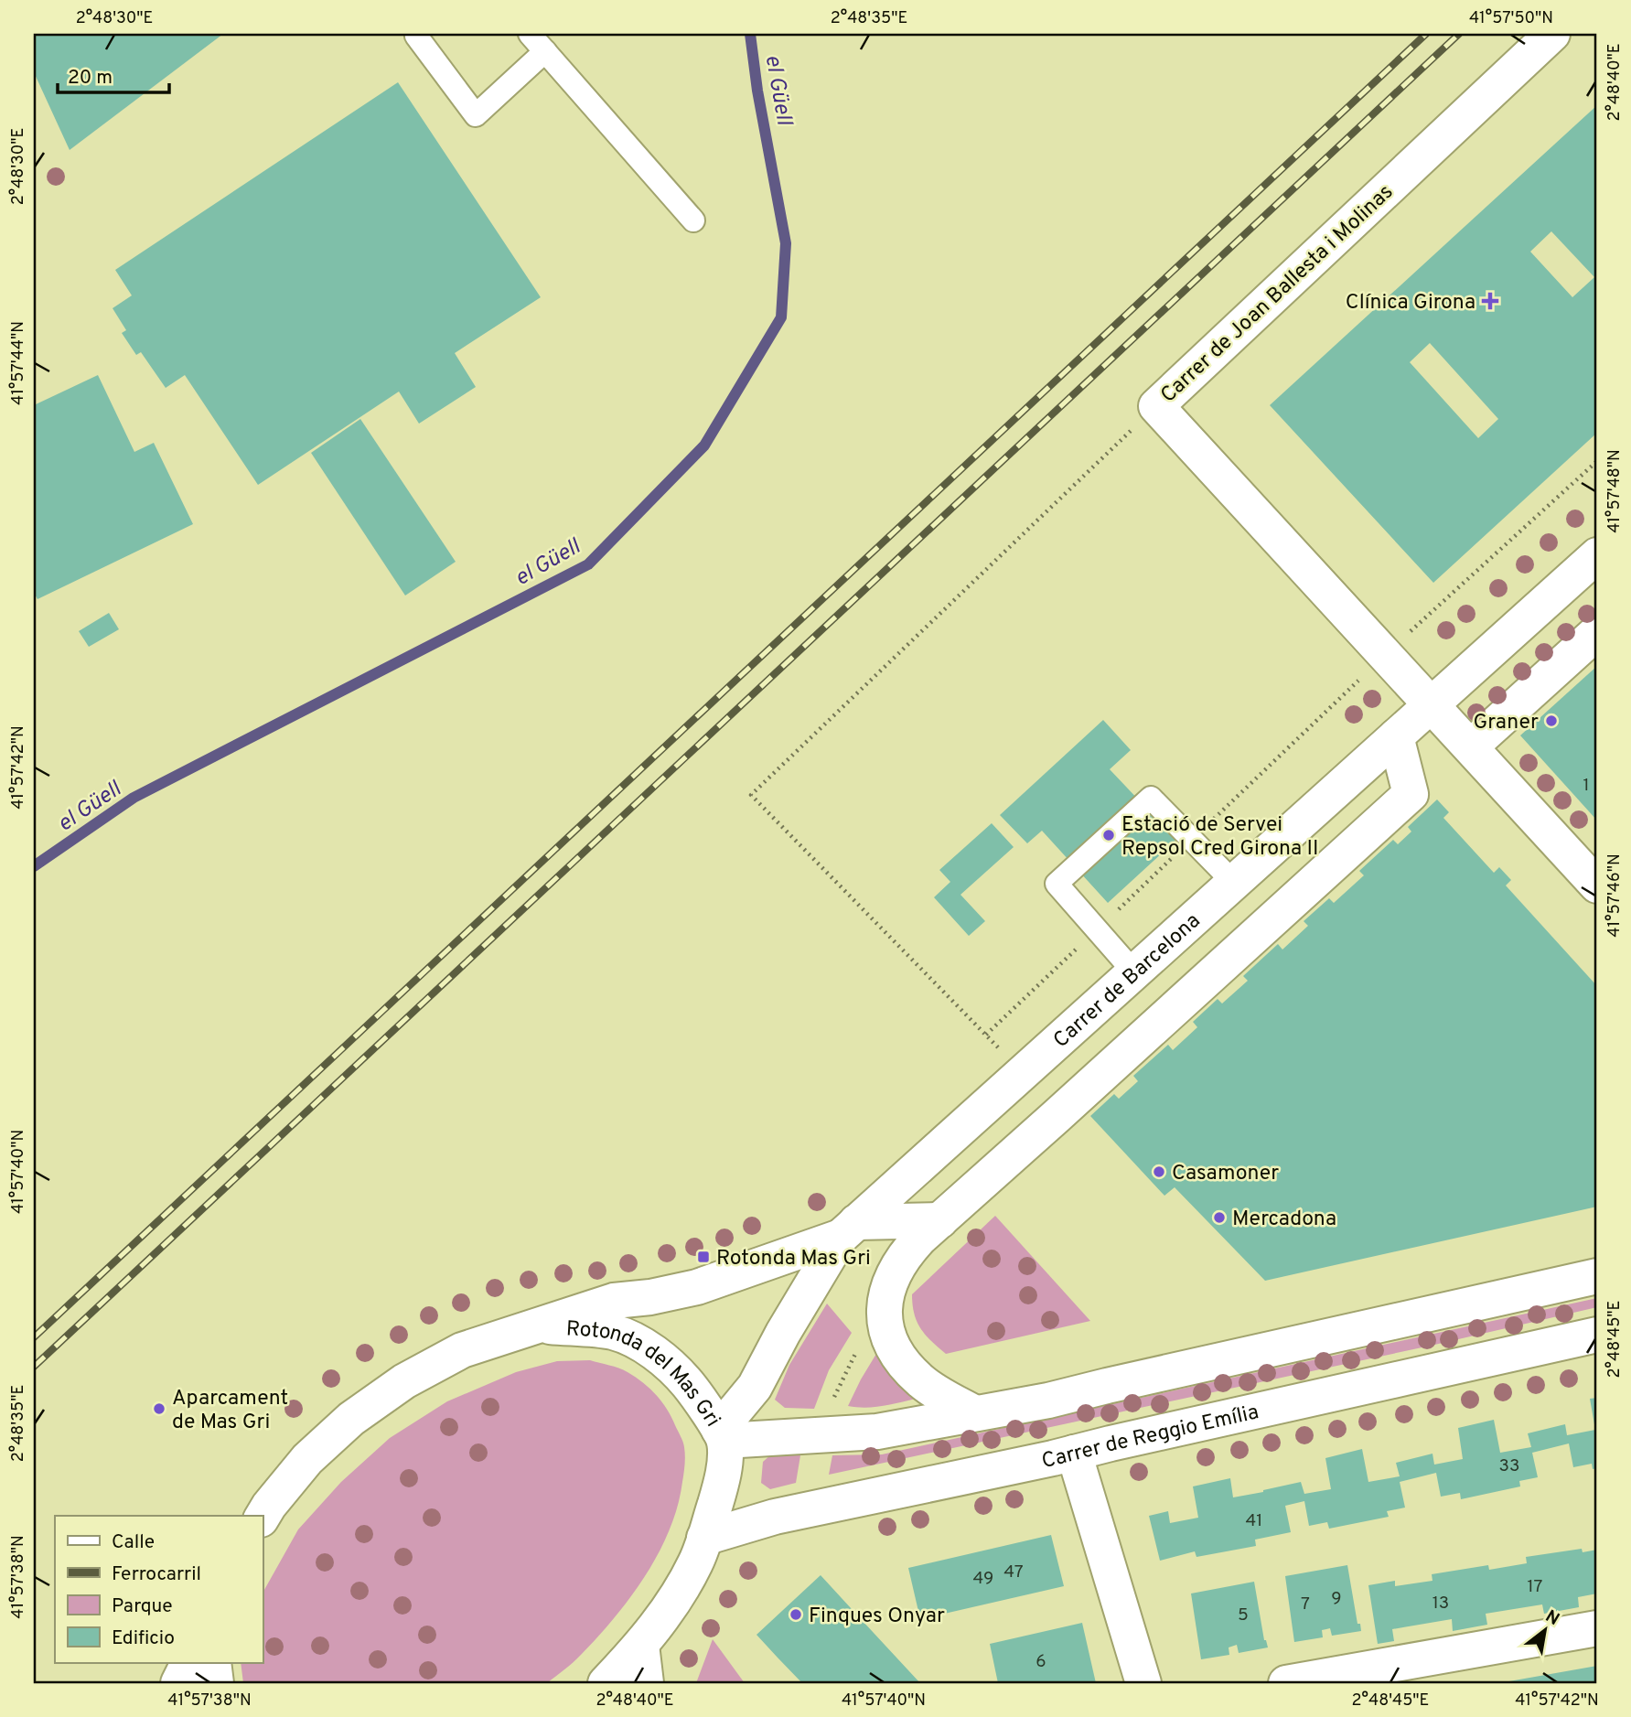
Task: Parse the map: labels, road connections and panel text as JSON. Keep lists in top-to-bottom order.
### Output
{
  "streets": {
    "street": [
      "Carrer de Joan Ballesta i Molinas",
      "Carrer de Barcelona",
      "Rotonda del Mas Gri",
      "Carrer de Reggio Emília"
    ]
  },
  "crossings": [
    ["Carrer de Joan Ballesta i Molinas", "Carrer de Barcelona"],
    ["Carrer de Barcelona", "Rotonda del Mas Gri"],
    ["Rotonda del Mas Gri", "Carrer de Reggio Emília"]
  ],
  "water": ["el Güell"],
  "places": {
    "health": ["Clínica Girona"],
    "other": [
      "Graner",
      "Estació de Servei Repsol Cred Girona II",
      "Casamoner",
      "Mercadona",
      "Aparcament de Mas Gri",
      "Finques Onyar"
    ],
    "transit": ["Rotonda Mas Gri"]
  },
  "house_numbers": [
    "1",
    "33",
    "41",
    "47",
    "49",
    "17",
    "9",
    "13",
    "7",
    "5",
    "6"
  ],
  "legend": [
    "Calle",
    "Ferrocarril",
    "Parque",
    "Edificio"
  ],
  "scale_bar": "20 m",
  "north": "top right",
  "coordinates": [
    "2°48'30\"E",
    "2°48'35\"E",
    "41°57'50\"N",
    "2°48'40\"E",
    "41°57'44\"N",
    "41°57'48\"N",
    "41°57'42\"N",
    "41°57'46\"N",
    "41°57'40\"N",
    "2°48'45\"E",
    "41°57'38\"N"
  ]
}
